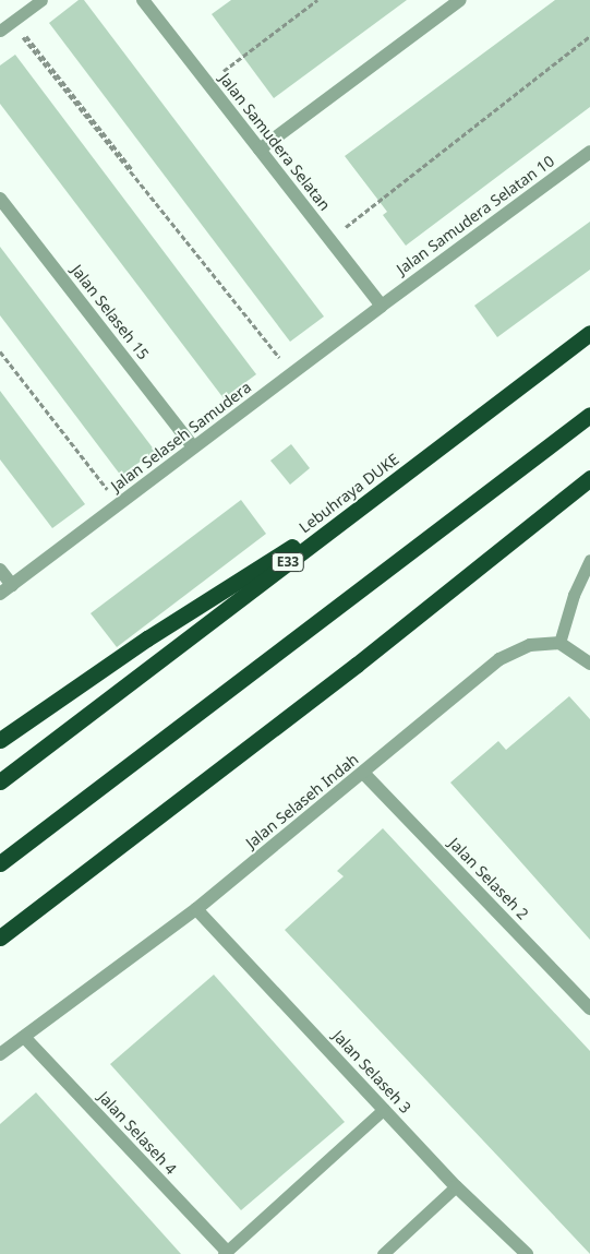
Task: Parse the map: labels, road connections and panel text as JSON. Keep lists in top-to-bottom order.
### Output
{
  "streets": {
    "highway": ["Lebuhraya DUKE", "E33"],
    "street": [
      "Jalan Samudera Selatan",
      "Jalan Samudera Selatan 10",
      "Jalan Selaseh 15",
      "Jalan Selaseh Samudera",
      "Jalan Selaseh Indah",
      "Jalan Selaseh 2",
      "Jalan Selaseh 3",
      "Jalan Selaseh 4"
    ]
  },
  "crossings": [
    ["Jalan Samudera Selatan", "Jalan Samudera Selatan 10"],
    ["Jalan Samudera Selatan", "Jalan Selaseh Samudera"],
    ["Jalan Samudera Selatan 10", "Jalan Selaseh Samudera"],
    ["Jalan Selaseh 15", "Jalan Selaseh Samudera"],
    ["Jalan Selaseh Indah", "Jalan Selaseh 2"],
    ["Jalan Selaseh Indah", "Jalan Selaseh 3"],
    ["Jalan Selaseh Indah", "Jalan Selaseh 4"]
  ]
}
